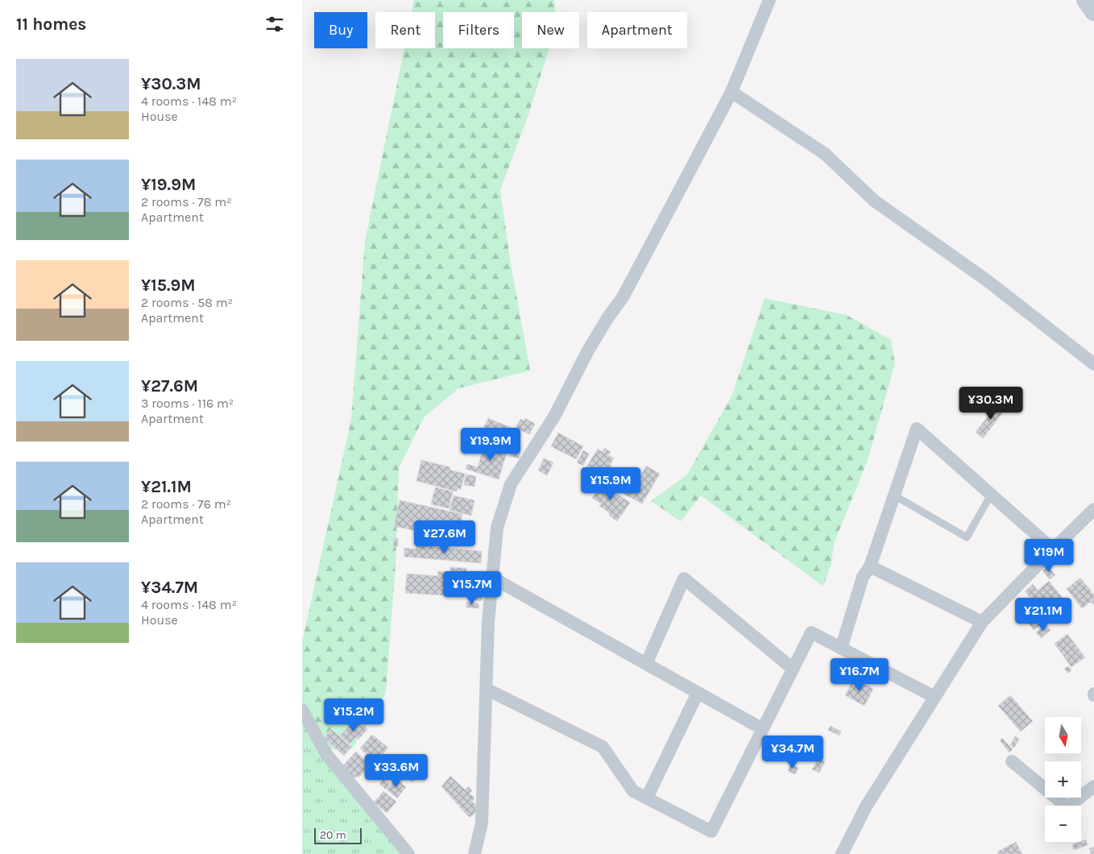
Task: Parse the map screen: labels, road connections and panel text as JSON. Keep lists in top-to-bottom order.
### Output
{
  "scale_bar": "20 m",
  "north": "bottom",
  "page": {
    "heading": "11 homes",
    "chip": [
      "Buy",
      "Rent",
      "Filters",
      "New",
      "Apartment"
    ],
    "list": [
      {
        "name": "¥30.3M",
        "note": "4 rooms · 148 m² · House"
      },
      {
        "name": "¥19.9M",
        "note": "2 rooms · 78 m² · Apartment"
      },
      {
        "name": "¥15.9M",
        "note": "2 rooms · 58 m² · Apartment"
      },
      {
        "name": "¥27.6M",
        "note": "3 rooms · 116 m² · Apartment"
      },
      {
        "name": "¥21.1M",
        "note": "2 rooms · 76 m² · Apartment"
      },
      {
        "name": "¥34.7M",
        "note": "4 rooms · 148 m² · House"
      }
    ],
    "price": [
      "¥30.3M",
      "¥19.9M",
      "¥15.9M",
      "¥27.6M",
      "¥19M",
      "¥15.7M",
      "¥21.1M",
      "¥16.7M",
      "¥15.2M",
      "¥34.7M",
      "¥33.6M"
    ],
    "map_buttons": ["+", "−"],
    "scale": "20 m"
  }
}
